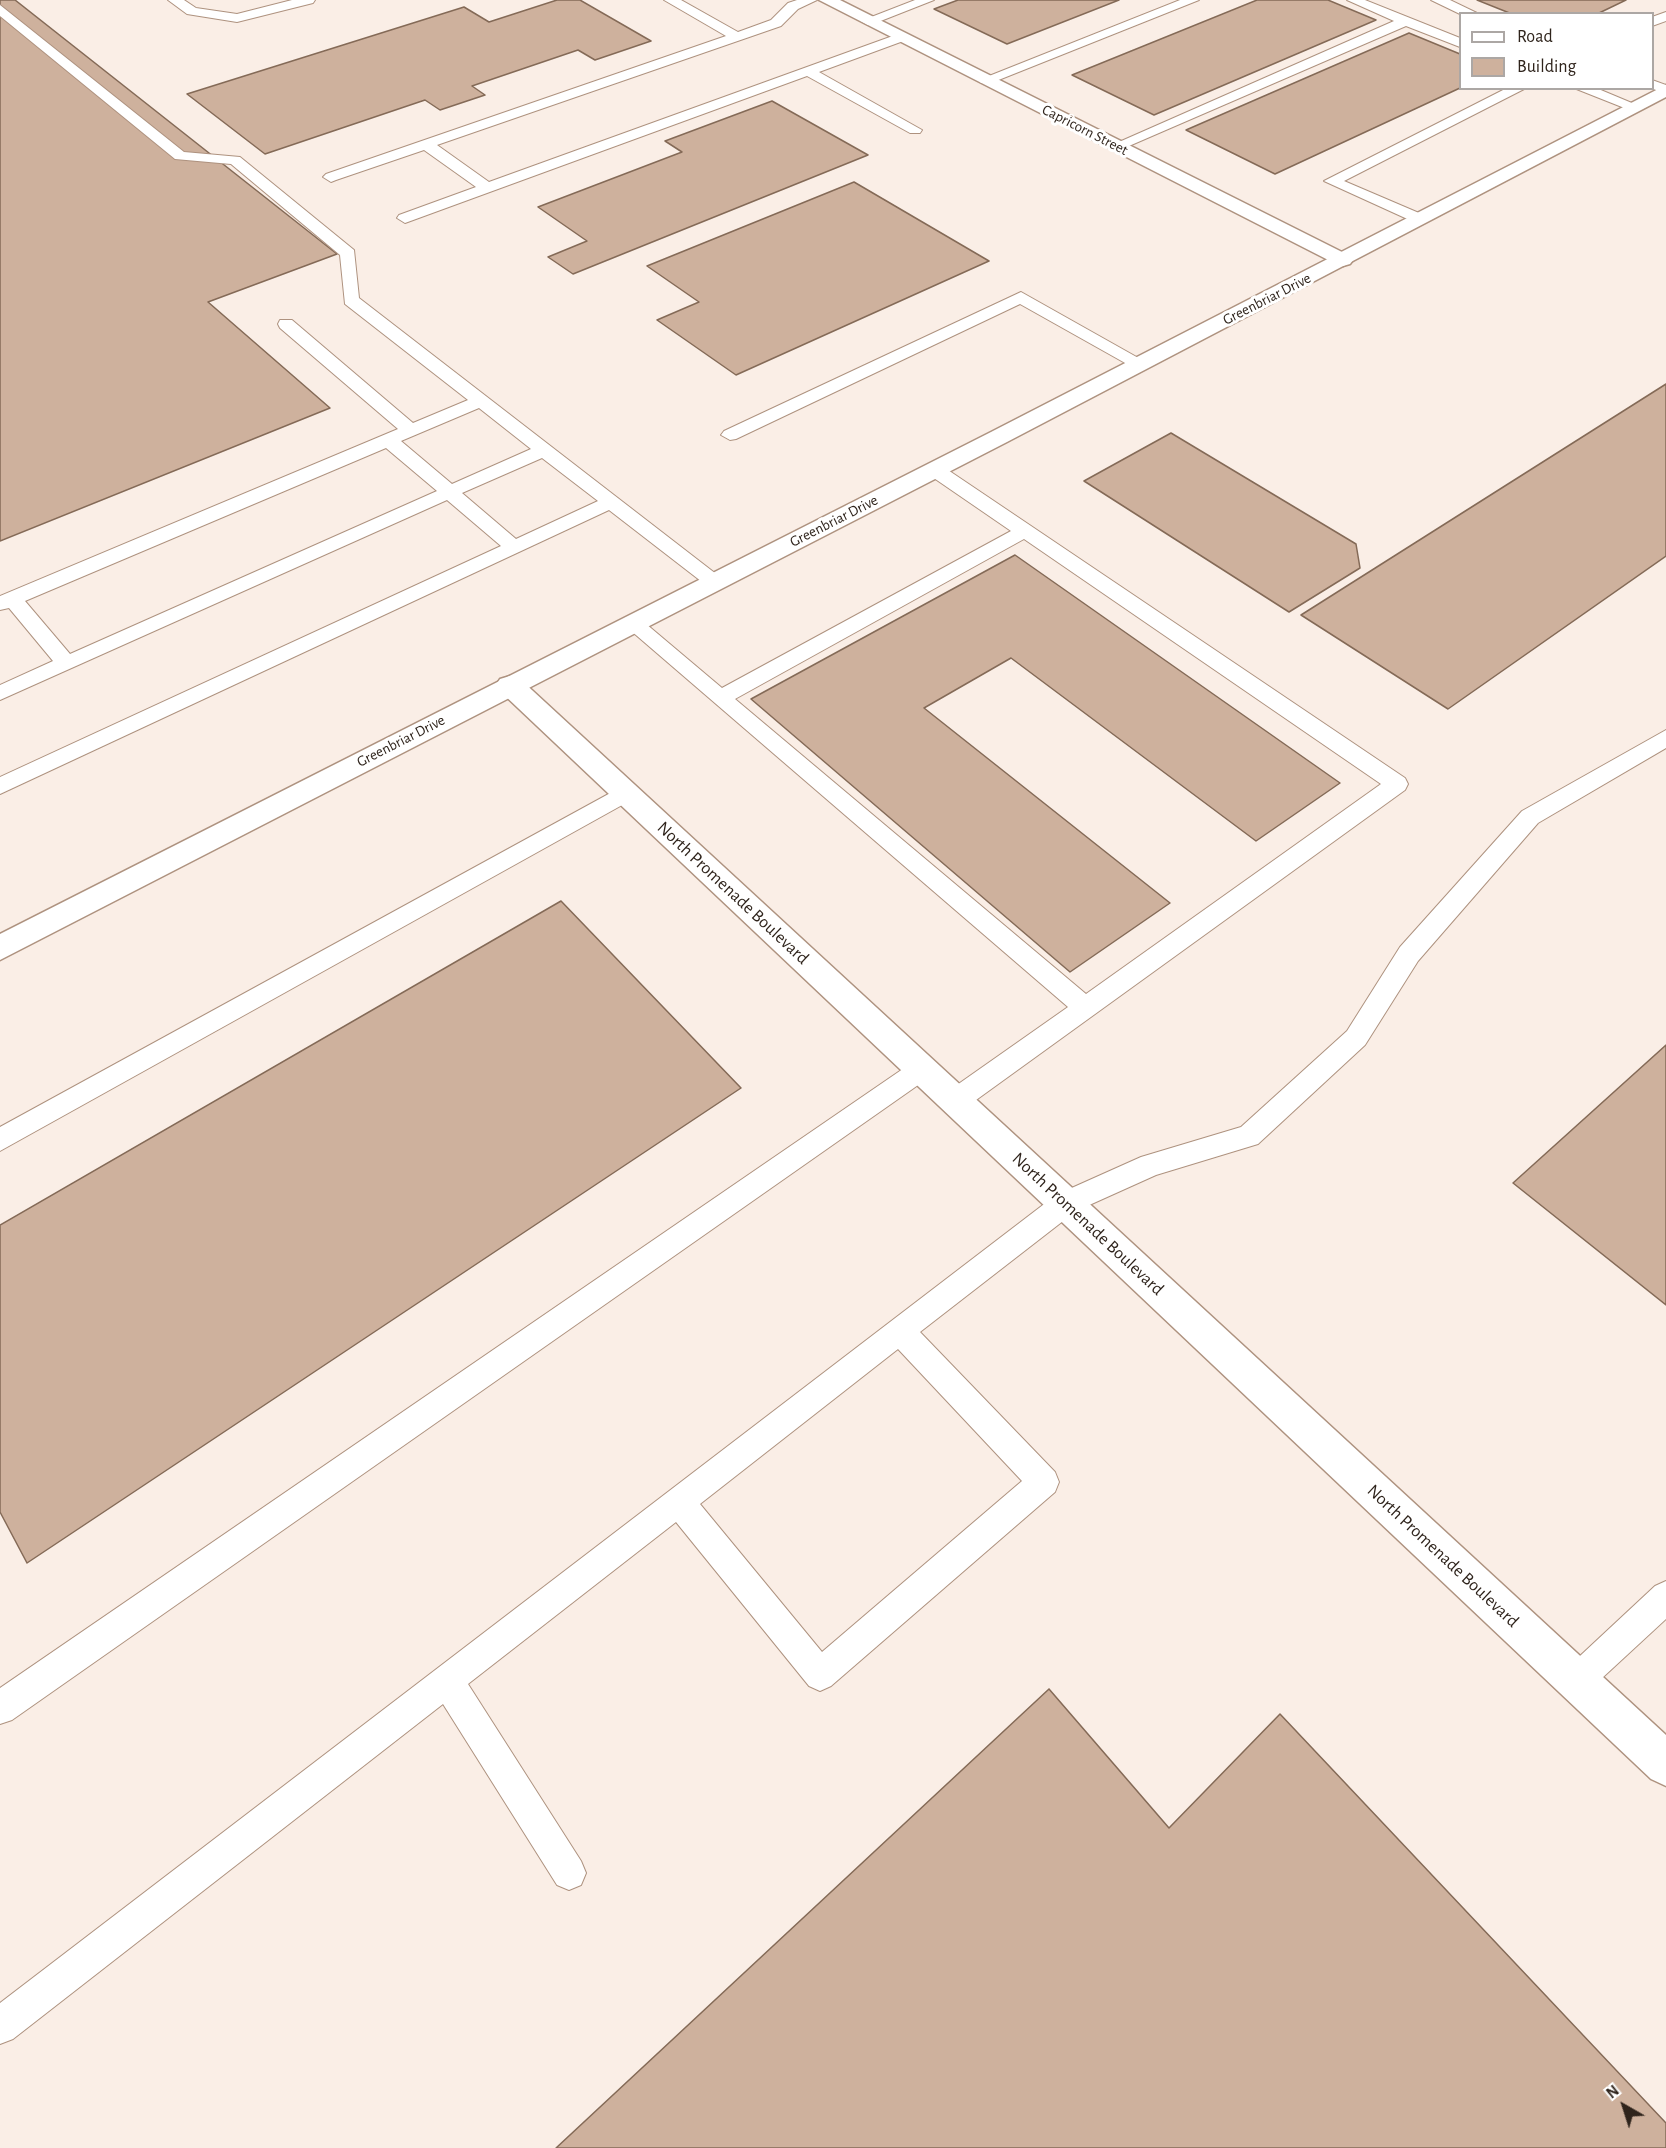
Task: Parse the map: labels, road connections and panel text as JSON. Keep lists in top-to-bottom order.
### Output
{
  "streets": {
    "street": ["Capricorn Street", "Greenbriar Drive", "North Promenade Boulevard"]
  },
  "crossings": [
    ["Capricorn Street", "Greenbriar Drive"],
    ["Greenbriar Drive", "North Promenade Boulevard"]
  ],
  "legend": ["Road", "Building"],
  "north": "top left"
}
